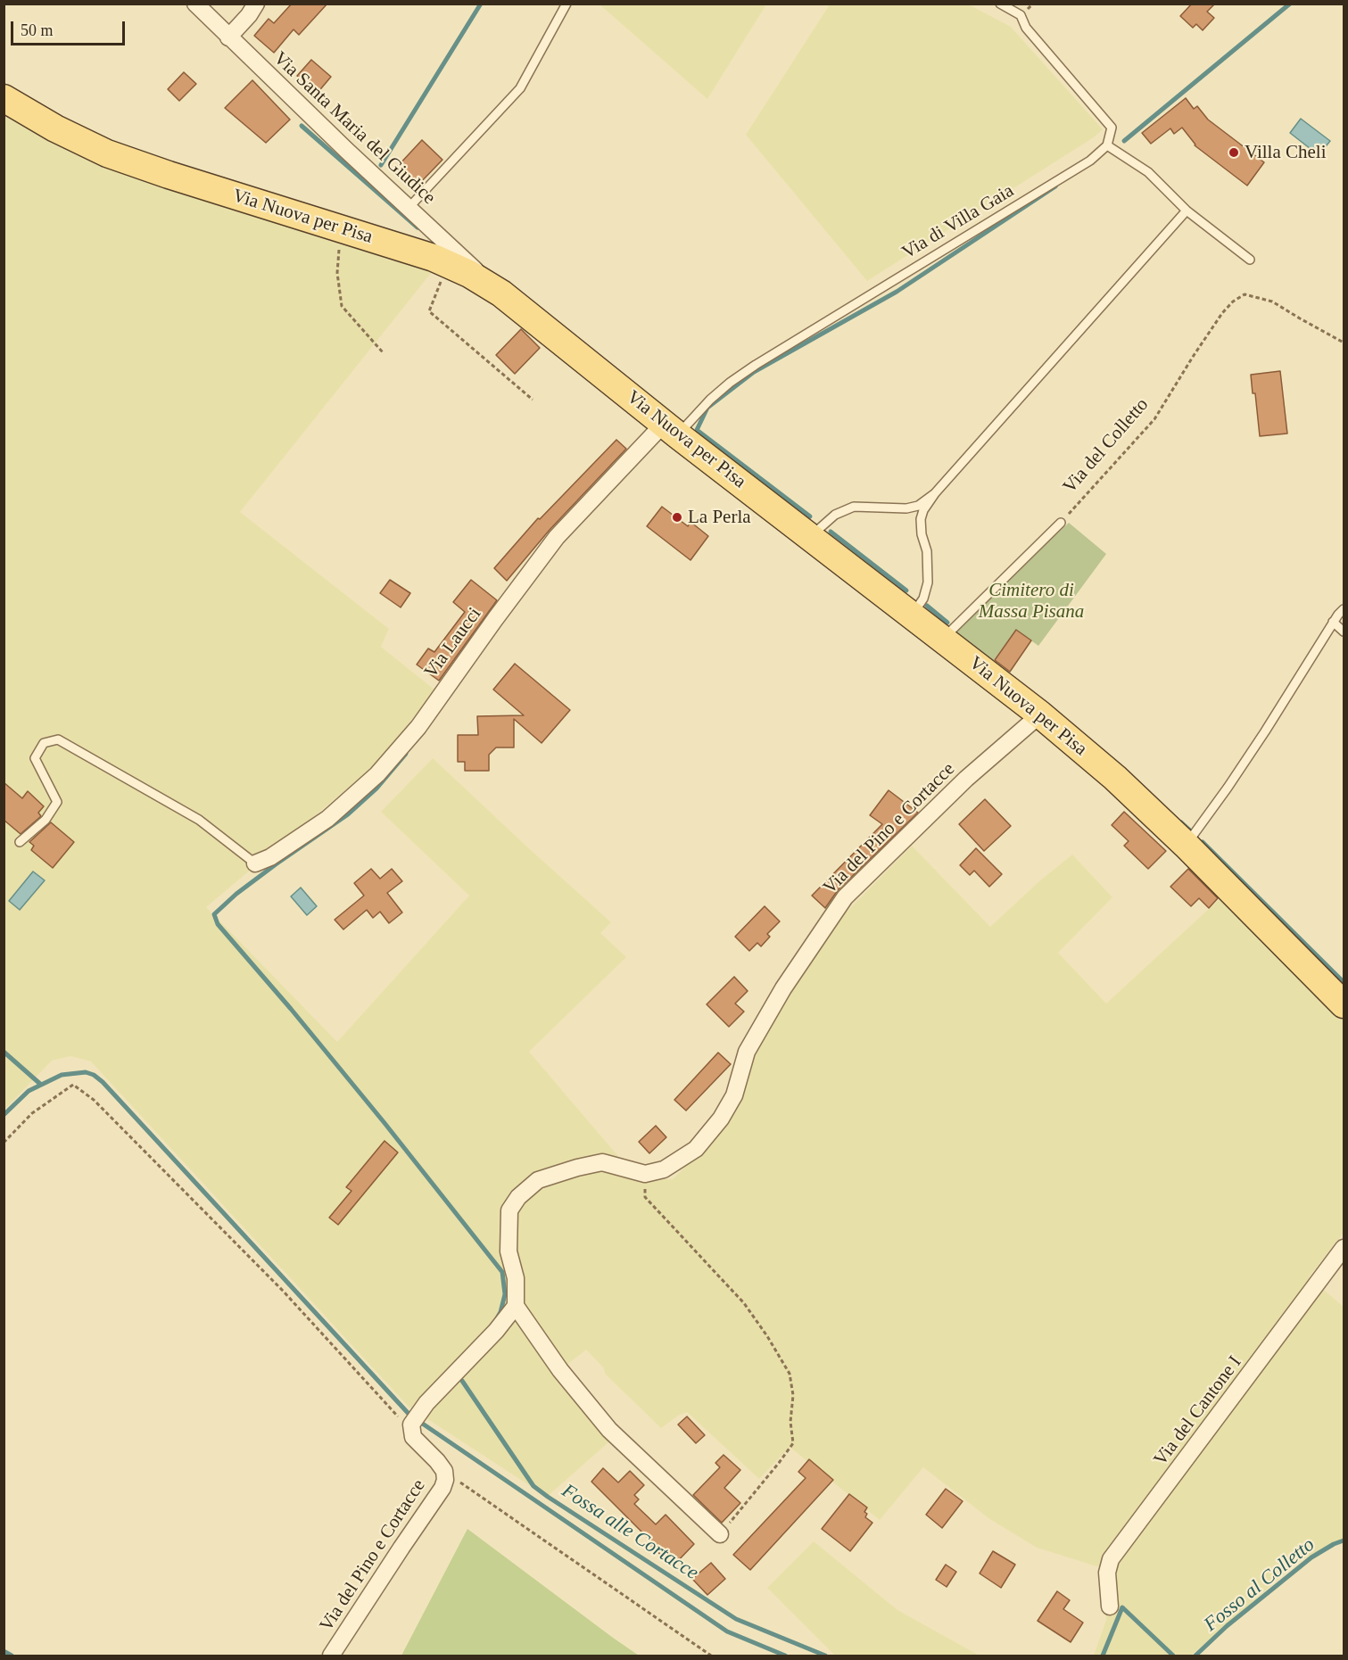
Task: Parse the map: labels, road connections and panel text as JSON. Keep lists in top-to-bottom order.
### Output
{
  "streets": {
    "main road": ["Via Nuova per Pisa"],
    "street": [
      "Via Santa Maria del Giudice",
      "Via Laucci",
      "Via del Pino e Cortacce",
      "Via del Cantone I"
    ],
    "lane": ["Via di Villa Gaia"],
    "path": ["Via del Colletto"]
  },
  "crossings": [
    ["Via Santa Maria del Giudice", "Via Nuova per Pisa"],
    ["Via Nuova per Pisa", "Via di Villa Gaia"],
    ["Via Nuova per Pisa", "Via Laucci"],
    ["Via Nuova per Pisa", "Via del Pino e Cortacce"],
    ["Via di Villa Gaia", "Via Laucci"]
  ],
  "water": ["Fossa alle Cortacce", "Fosso al Colletto"],
  "parks": ["Cimitero di Massa Pisana"],
  "places": ["Villa Cheli", "La Perla"],
  "scale_bar": "50 m"
}
